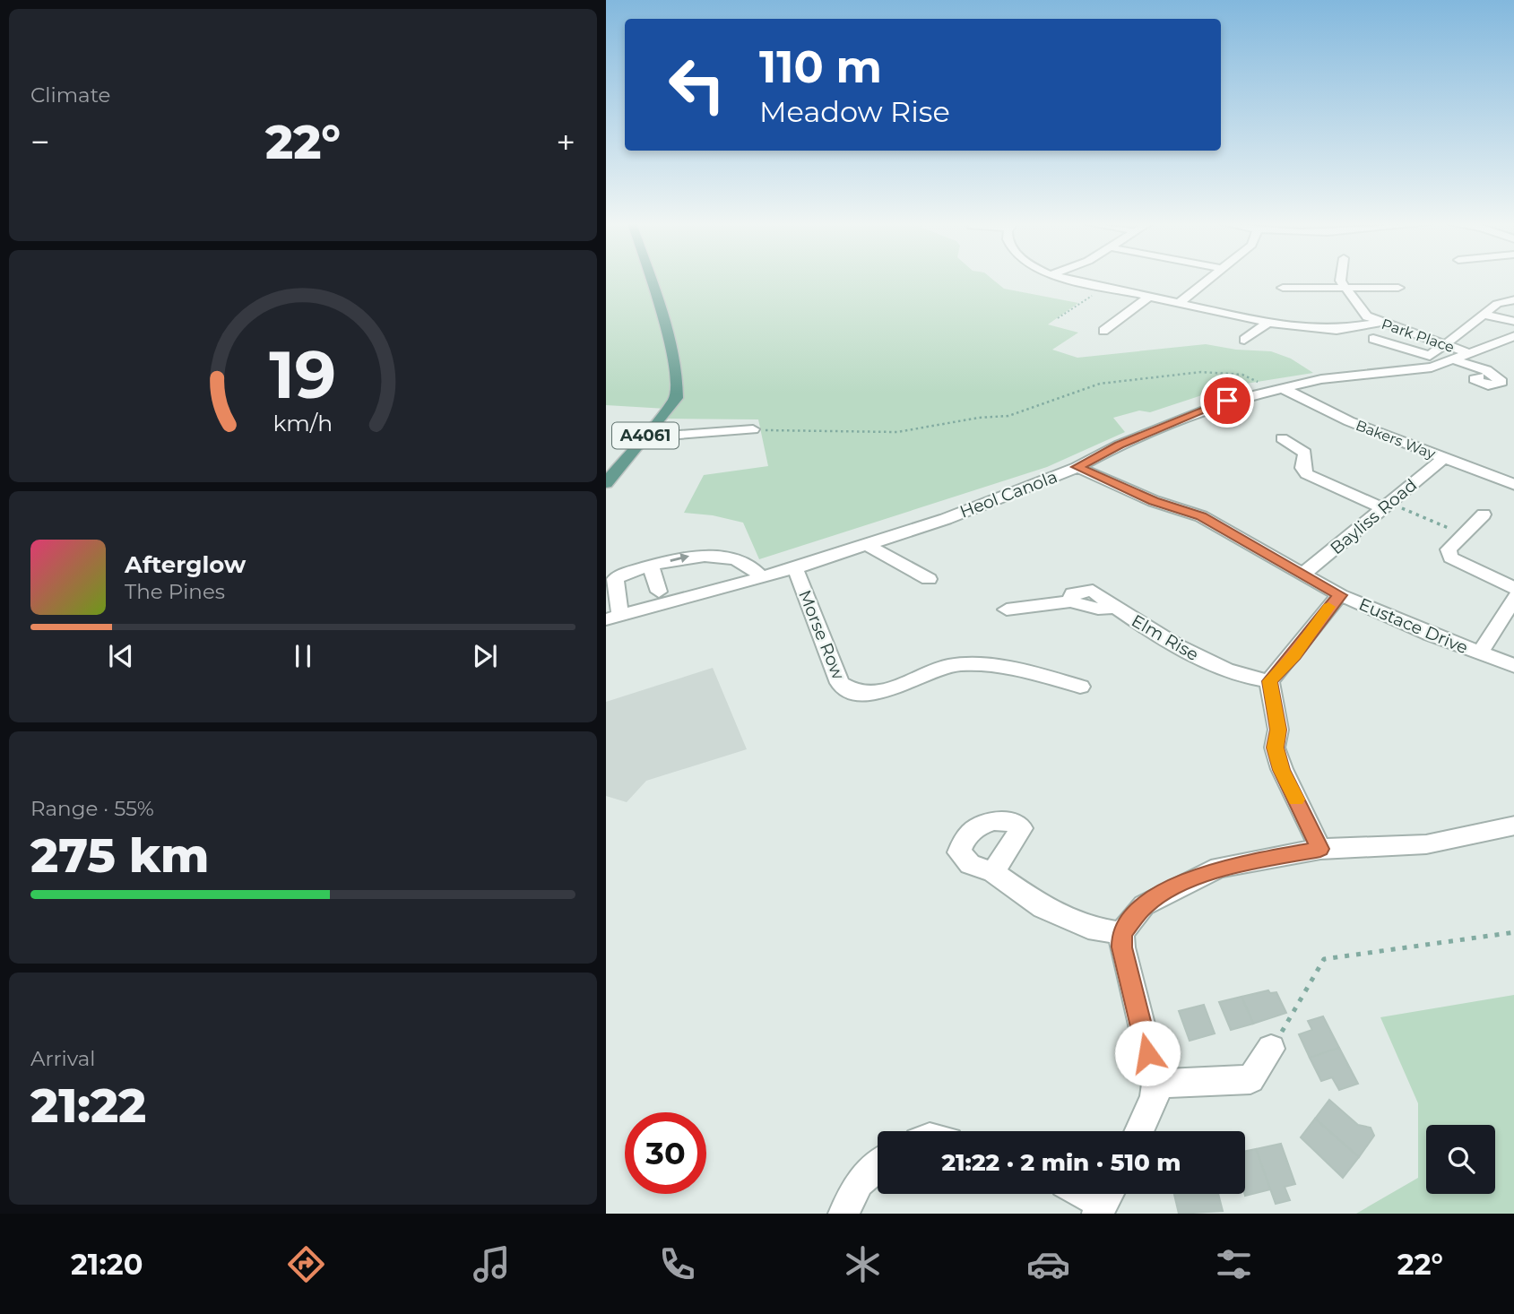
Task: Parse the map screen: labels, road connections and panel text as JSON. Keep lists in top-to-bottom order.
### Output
{
  "streets": {
    "main road": ["A4061"],
    "street": [
      "Park Place",
      "Bakers Way",
      "Heol Canola",
      "Bayliss Road",
      "Eustace Drive",
      "Morse Row",
      "Elm Rise"
    ]
  },
  "crossings": [
    ["Park Place", "Heol Canola"],
    ["Bakers Way", "Heol Canola"],
    ["Bakers Way", "Bayliss Road"],
    ["Heol Canola", "Eustace Drive"],
    ["Heol Canola", "Morse Row"],
    ["Bayliss Road", "Eustace Drive"]
  ],
  "page": {
    "tile": [
      "Climate",
      ["Range · 55%", "275 km"],
      ["Arrival", "21:22"]
    ],
    "turn": ["110 m", "Meadow Rise"],
    "heat": ["−", "22°", "+"],
    "song": ["Afterglow", "The Pines"],
    "limit": "30",
    "trip": "21:22 · 2 min · 510 m",
    "tabs": ["21:20", "22°"],
    "gauge": ["19", "km/h"]
  }
}
